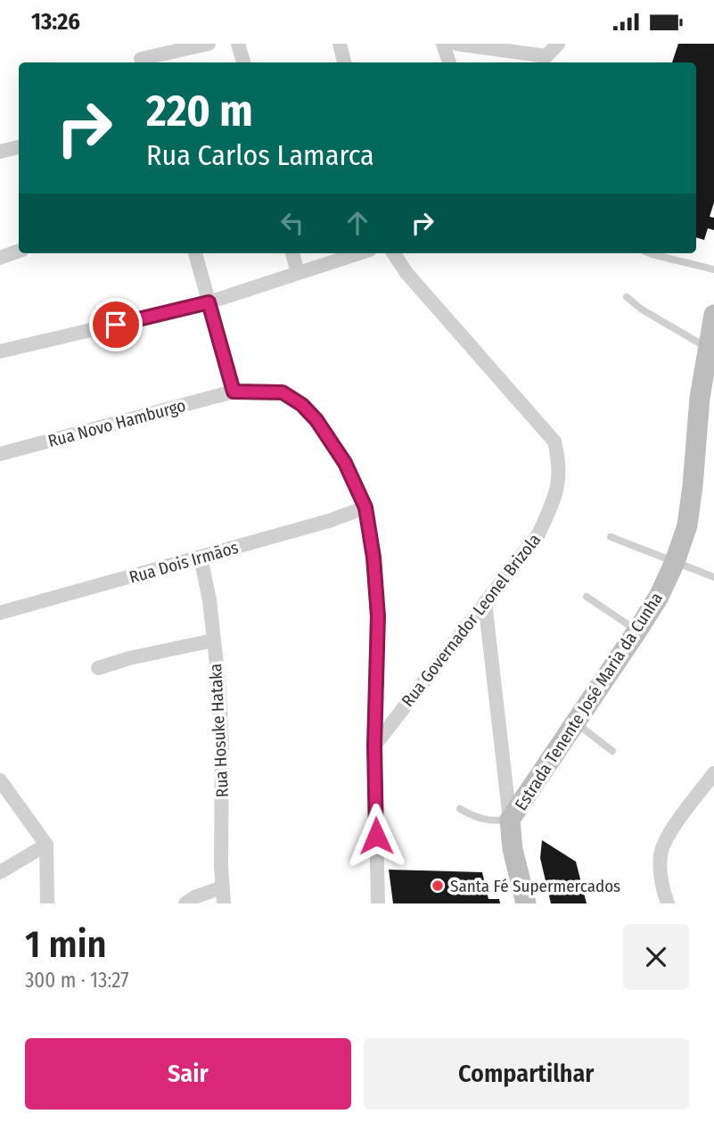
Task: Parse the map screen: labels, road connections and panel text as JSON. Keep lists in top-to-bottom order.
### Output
{
  "streets": {
    "main road": ["Estrada Tenente José Maria da Cunha"],
    "street": [
      "Rua Novo Hamburgo",
      "Rua Dois Irmãos",
      "Rua Governador Leonel Brizola",
      "Rua Hosuke Hataka"
    ]
  },
  "crossings": [
    ["Rua Novo Hamburgo", "Rua Dois Irmãos"],
    ["Rua Novo Hamburgo", "Rua Governador Leonel Brizola"],
    ["Rua Dois Irmãos", "Rua Hosuke Hataka"]
  ],
  "places": ["Santa Fé Supermercados"],
  "page": {
    "status": "13:26",
    "turn": ["220 m", "Rua Carlos Lamarca"],
    "heading": ["1 min", "300 m · 13:27"],
    "buttons": ["Sair", "Compartilhar"]
  }
}
